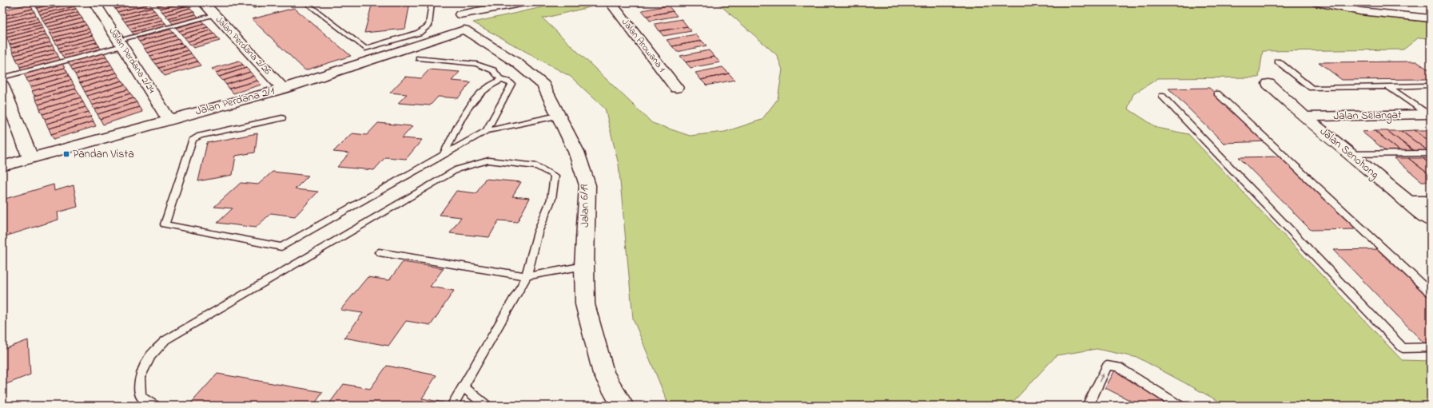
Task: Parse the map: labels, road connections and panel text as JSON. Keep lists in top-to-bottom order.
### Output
{
  "streets": {
    "street": [
      "Jalan Perdana 2/26",
      "Jalan Arowana 1",
      "Jalan Perdana 2/24",
      "Jalan Perdana 2/1",
      "Jalan Selangat",
      "Jalan Senohong",
      "Jalan 6/19"
    ]
  },
  "crossings": [
    ["Jalan Perdana 2/26", "Jalan Perdana 2/1"],
    ["Jalan Perdana 2/24", "Jalan Perdana 2/1"],
    ["Jalan Perdana 2/1", "Jalan 6/19"],
    ["Jalan Selangat", "Jalan Senohong"]
  ],
  "places": {
    "transit": ["Pandan Vista"]
  }
}
